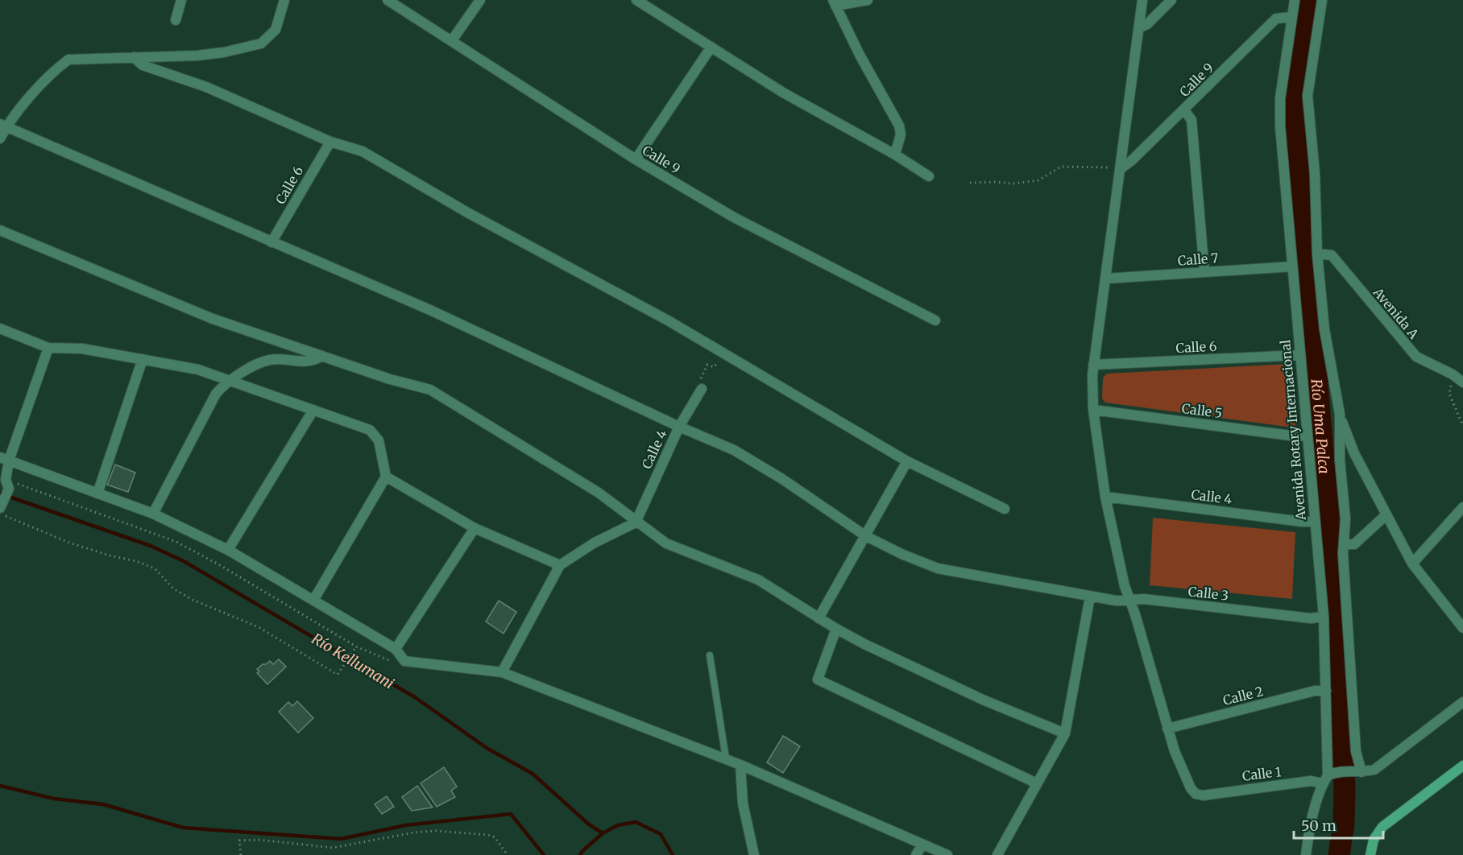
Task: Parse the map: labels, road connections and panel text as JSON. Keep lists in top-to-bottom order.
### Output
{
  "streets": {
    "street": [
      "Calle 9",
      "Calle 6",
      "Calle 7",
      "Avenida A",
      "Calle 5",
      "Avenida Rotary Internacional",
      "Calle 4",
      "Calle 3",
      "Calle 2",
      "Calle 1"
    ]
  },
  "crossings": [
    ["Calle 9", "Avenida Rotary Internacional"],
    ["Calle 6", "Avenida Rotary Internacional"],
    ["Calle 6", "Calle 3"],
    ["Calle 7", "Avenida Rotary Internacional"],
    ["Calle 5", "Avenida Rotary Internacional"],
    ["Avenida Rotary Internacional", "Calle 4"],
    ["Avenida Rotary Internacional", "Calle 3"],
    ["Avenida Rotary Internacional", "Calle 2"],
    ["Avenida Rotary Internacional", "Calle 1"],
    ["Calle 4", "Calle 3"],
    ["Calle 2", "Calle 1"]
  ],
  "water": ["Río Uma Palca", "Río Kellumani"],
  "scale_bar": "50 m"
}
